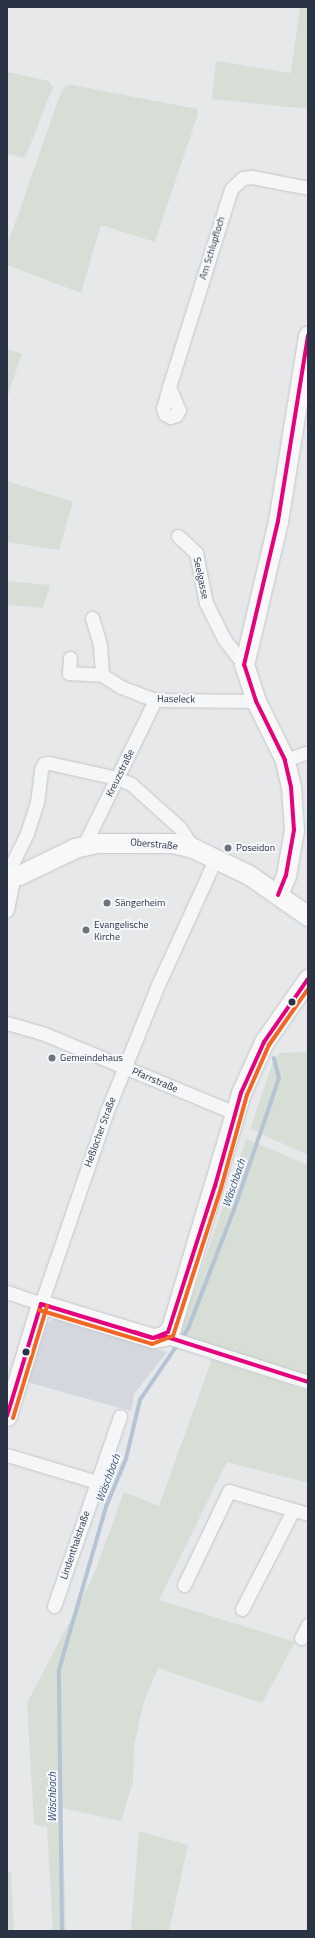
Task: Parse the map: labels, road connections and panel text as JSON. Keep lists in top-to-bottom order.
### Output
{
  "streets": {
    "street": [
      "Am Schlupfloch",
      "Seelgasse",
      "Haseleck",
      "Kreuzstraße",
      "Oberstraße",
      "Pfarrstraße",
      "Heßlocher Straße",
      "Lindenthalstraße"
    ]
  },
  "crossings": [
    ["Haseleck", "Kreuzstraße"],
    ["Kreuzstraße", "Oberstraße"],
    ["Oberstraße", "Heßlocher Straße"],
    ["Pfarrstraße", "Heßlocher Straße"]
  ],
  "water": ["Wäschbach"],
  "places": [
    "Poseidon",
    "Sängerheim",
    "Evangelische Kirche",
    "Gemeindehaus"
  ]
}
